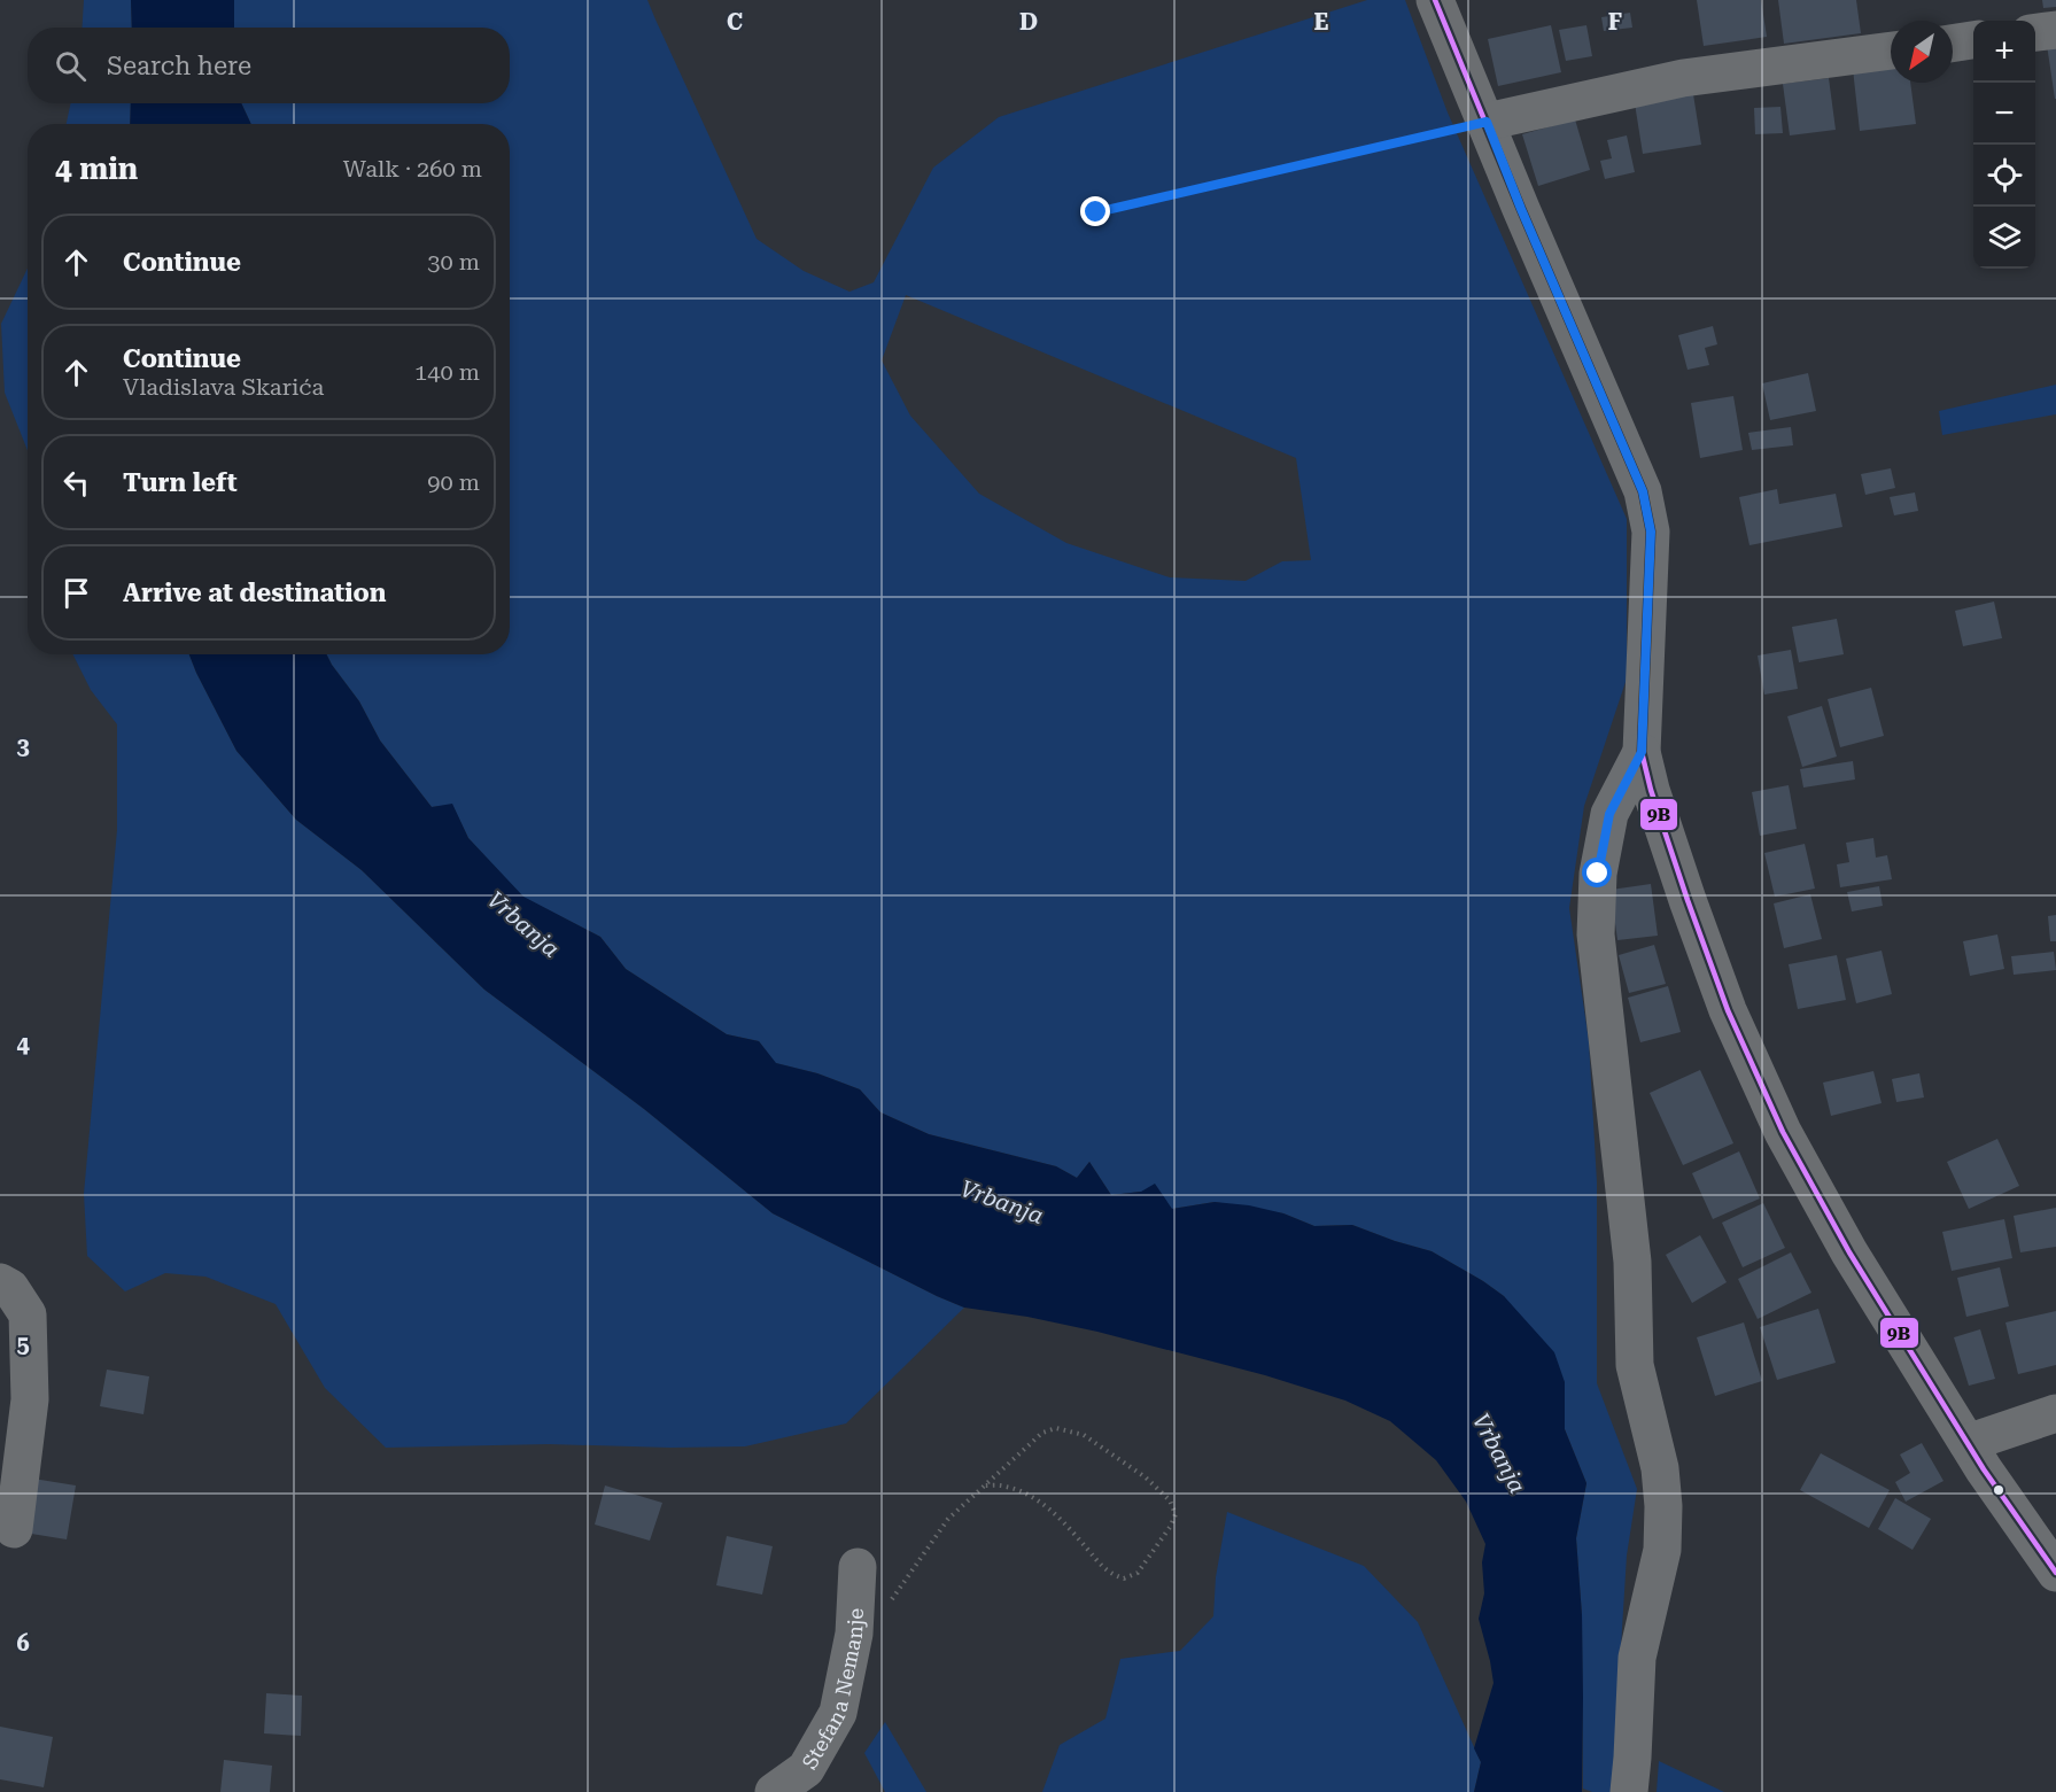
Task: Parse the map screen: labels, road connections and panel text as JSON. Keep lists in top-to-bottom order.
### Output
{
  "streets": {
    "street": ["Stefana Nemanje"]
  },
  "water": ["Vrbanja"],
  "lines": ["transit line 9B"],
  "north": "bottom left",
  "page": {
    "map_buttons": ["+", "−"],
    "search": "Search here",
    "heading": ["4 min", "Walk · 260 m"],
    "list": [
      ["Continue", "30 m"],
      ["Continue", "Vladislava Skarića", "140 m"],
      ["Turn left", "90 m"],
      "Arrive at destination"
    ]
  },
  "grid": {
    "columns": [
      "C",
      "D",
      "E",
      "F"
    ],
    "rows": [
      "3",
      "4",
      "5",
      "6"
    ]
  }
}
